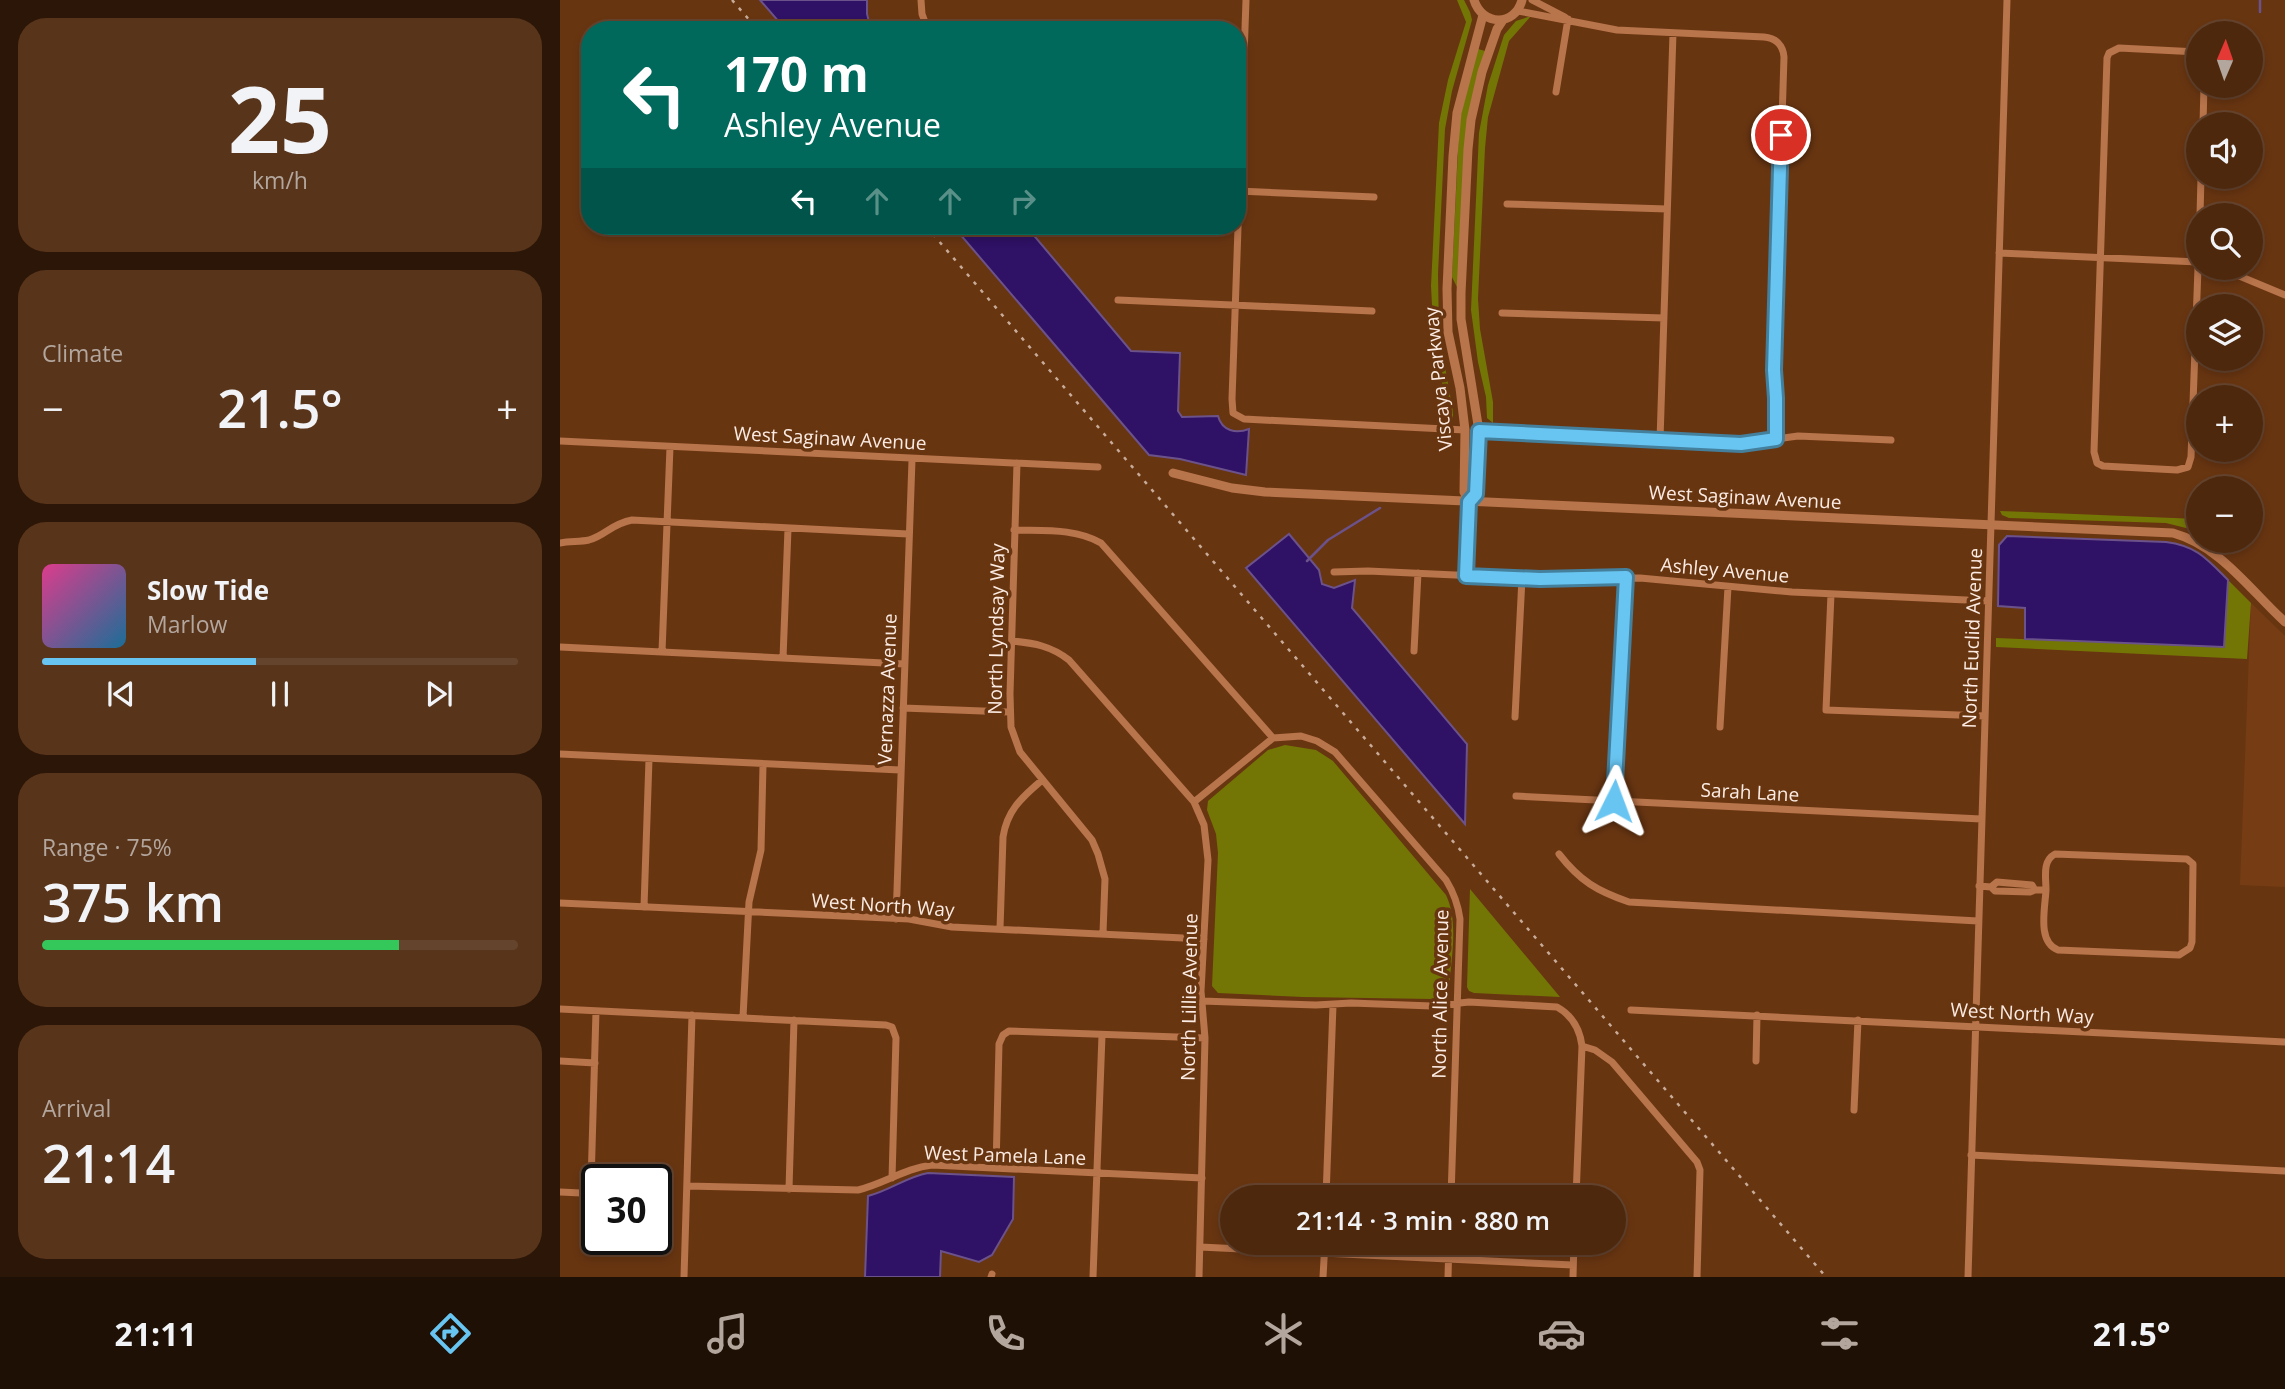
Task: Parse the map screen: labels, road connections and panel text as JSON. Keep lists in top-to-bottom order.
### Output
{
  "streets": {
    "street": [
      "Viscaya Parkway",
      "West Saginaw Avenue",
      "Ashley Avenue",
      "North Lyndsay Way",
      "North Euclid Avenue",
      "Vernazza Avenue",
      "Sarah Lane",
      "West North Way",
      "North Alice Avenue",
      "North Lillie Avenue",
      "West Pamela Lane"
    ]
  },
  "crossings": [
    ["Viscaya Parkway", "West Saginaw Avenue"],
    ["West Saginaw Avenue", "North Lyndsay Way"],
    ["West Saginaw Avenue", "North Euclid Avenue"],
    ["West Saginaw Avenue", "Vernazza Avenue"],
    ["Ashley Avenue", "North Euclid Avenue"],
    ["North Lyndsay Way", "West North Way"],
    ["North Lyndsay Way", "North Lillie Avenue"],
    ["North Euclid Avenue", "Sarah Lane"],
    ["North Euclid Avenue", "West North Way"],
    ["Vernazza Avenue", "West North Way"],
    ["West North Way", "North Lillie Avenue"],
    ["North Lillie Avenue", "West Pamela Lane"]
  ],
  "north": "top",
  "page": {
    "tile": [
      ["25", "km/h"],
      "Climate",
      ["Range · 75%", "375 km"],
      ["Arrival", "21:14"]
    ],
    "map_buttons": ["+", "−"],
    "turn": ["170 m", "Ashley Avenue"],
    "heat": ["−", "21.5°", "+"],
    "song": ["Slow Tide", "Marlow"],
    "limit": "30",
    "trip": "21:14 · 3 min · 880 m",
    "tabs": ["21:11", "21.5°"]
  }
}
